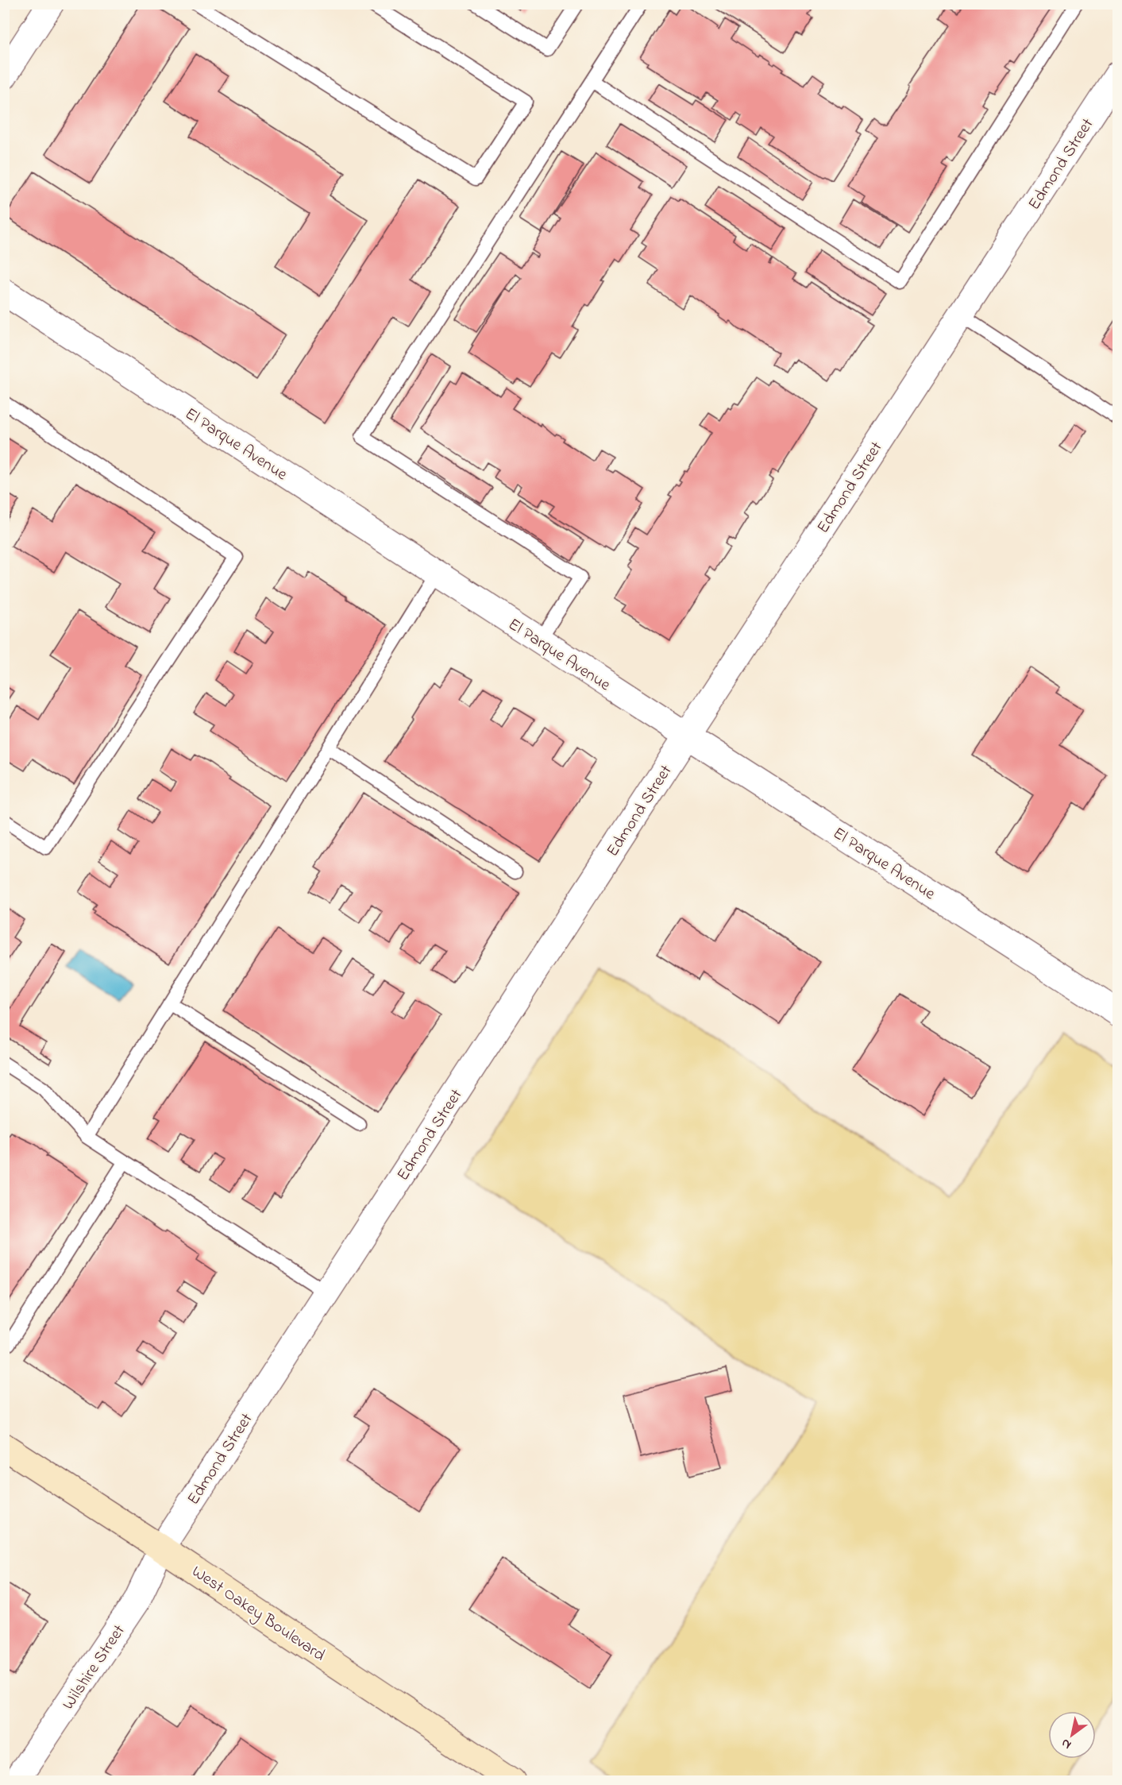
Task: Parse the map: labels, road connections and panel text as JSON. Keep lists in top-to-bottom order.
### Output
{
  "streets": {
    "main road": ["West Oakey Boulevard"],
    "street": ["Edmond Street", "El Parque Avenue", "Wilshire Street"]
  },
  "crossings": [
    ["Edmond Street", "El Parque Avenue"],
    ["Edmond Street", "West Oakey Boulevard"],
    ["Edmond Street", "Wilshire Street"],
    ["West Oakey Boulevard", "Wilshire Street"]
  ],
  "north": "bottom left"
}
